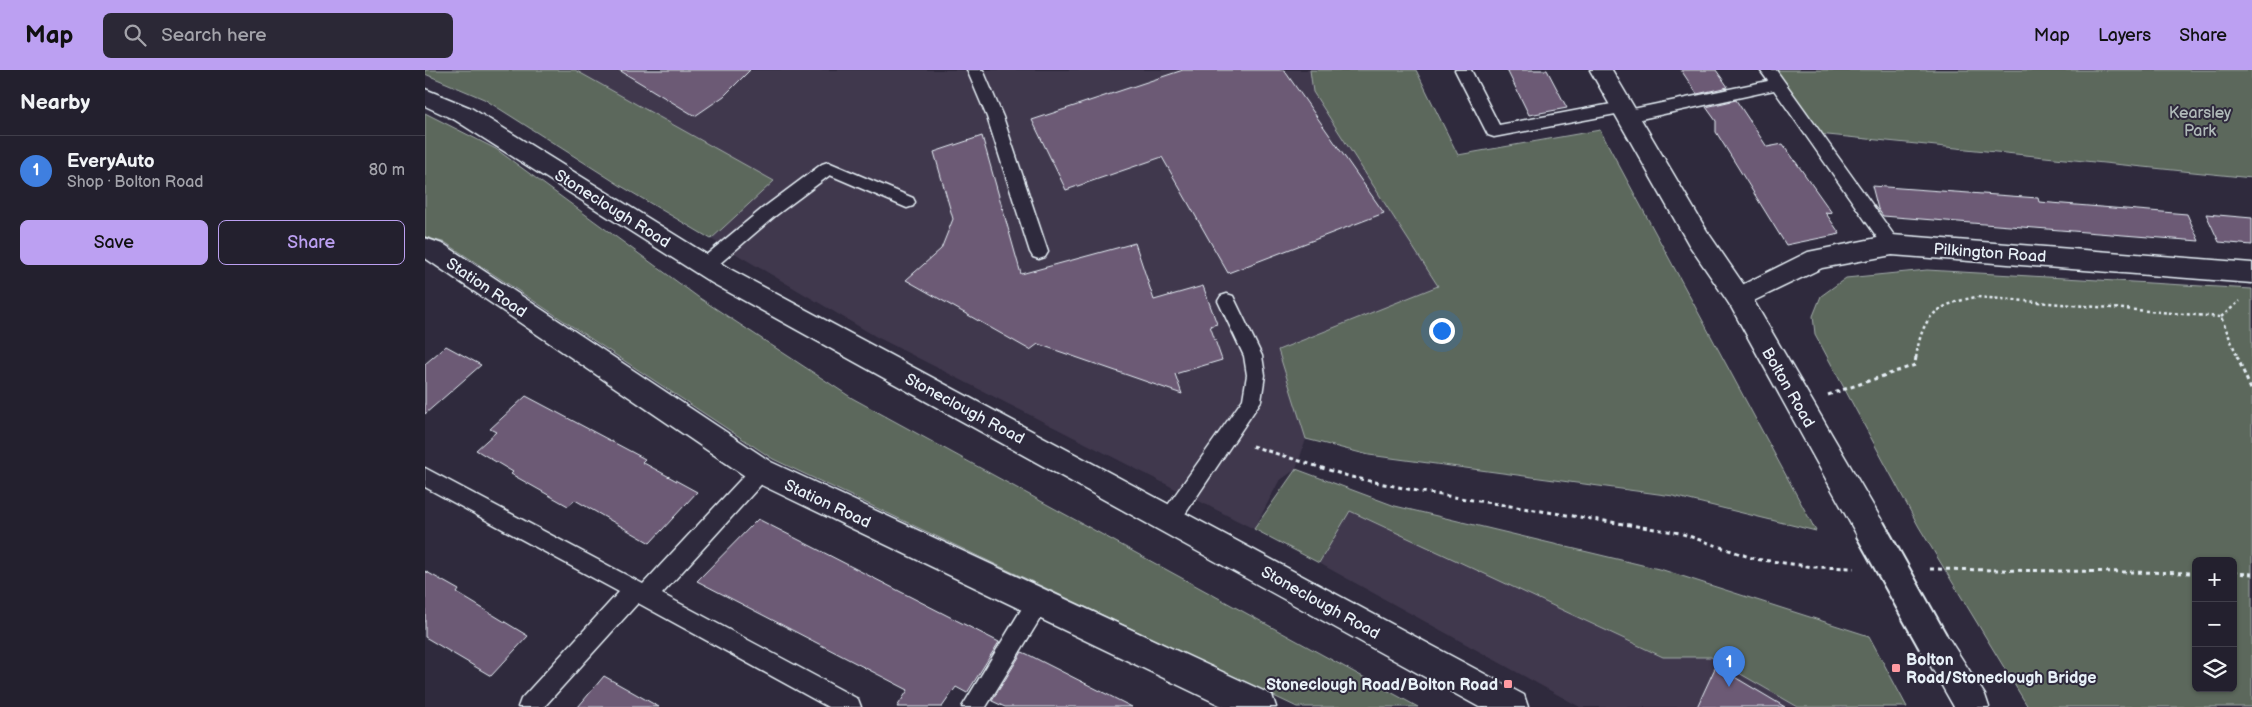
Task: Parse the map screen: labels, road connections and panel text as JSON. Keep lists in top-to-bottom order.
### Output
{
  "streets": {
    "main road": [
      "Stoneclough Road",
      "Pilkington Road",
      "Station Road",
      "Bolton Road"
    ]
  },
  "crossings": [
    ["Pilkington Road", "Bolton Road"]
  ],
  "parks": ["Kearsley Park"],
  "places": {
    "transit": ["Bolton Road/Stoneclough Bridge", "Stoneclough Road/Bolton Road"]
  },
  "page": {
    "header": "Map",
    "search": "Search here",
    "nav": ["Map", "Layers", "Share"],
    "heading": "Nearby",
    "list": [
      {
        "mark": "1",
        "name": "EveryAuto",
        "note": "Shop · Bolton Road",
        "value": "80 m"
      }
    ],
    "buttons": ["Save", "Share"],
    "map_buttons": ["+", "−"],
    "pins": "1"
  }
}
